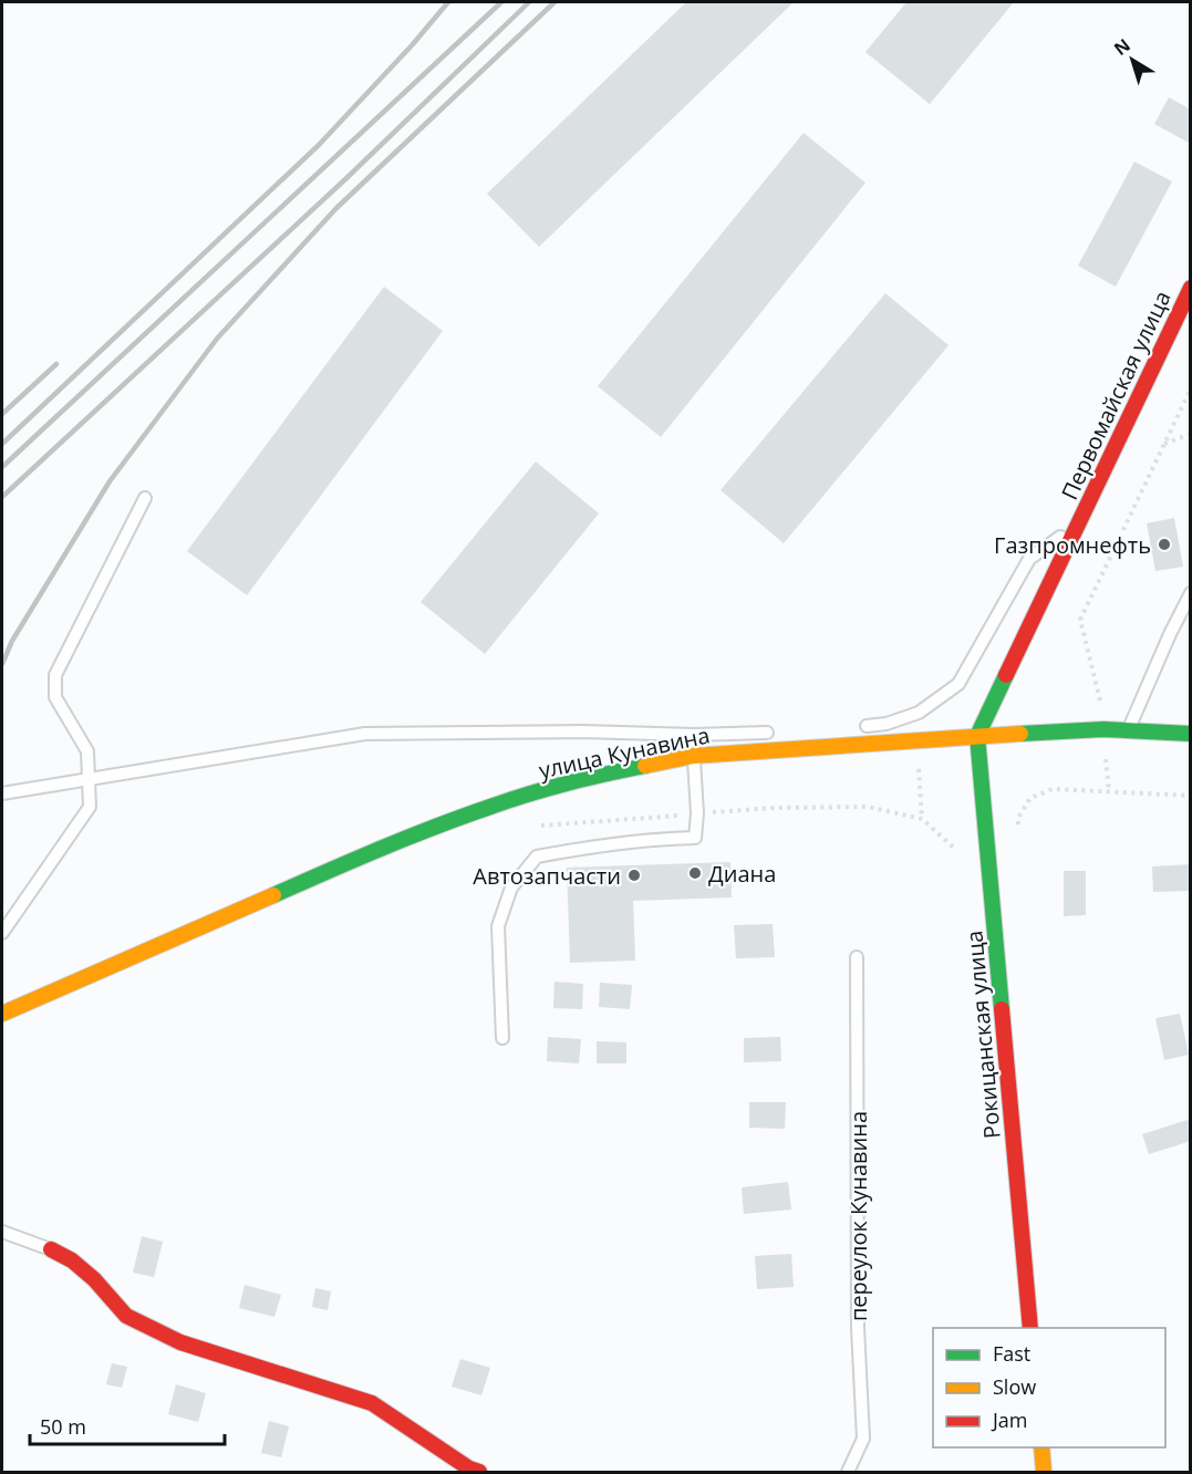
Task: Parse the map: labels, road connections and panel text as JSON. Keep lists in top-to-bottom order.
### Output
{
  "streets": {
    "main road": ["Первомайская улица", "улица Кунавина", "Рокицанская улица"],
    "lane": ["переулок Кунавина"]
  },
  "crossings": [
    ["Первомайская улица", "улица Кунавина"],
    ["Первомайская улица", "Рокицанская улица"],
    ["улица Кунавина", "Рокицанская улица"]
  ],
  "places": ["Газпромнефть", "Диана", "Автозапчасти"],
  "legend": ["Fast", "Slow", "Jam"],
  "scale_bar": "50 m",
  "north": "top left"
}
